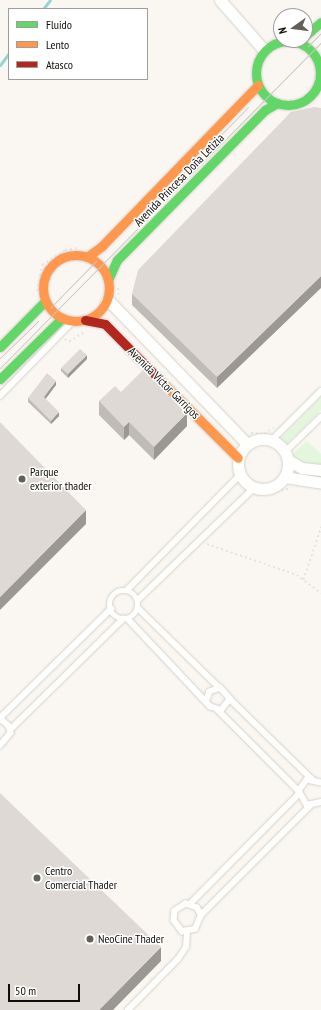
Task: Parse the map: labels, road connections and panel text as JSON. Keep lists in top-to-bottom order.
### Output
{
  "streets": {
    "street": ["Avenida Princesa Doña Letizia", "Avenida Víctor Garrigos"]
  },
  "crossings": [
    ["Avenida Princesa Doña Letizia", "Avenida Víctor Garrigos"]
  ],
  "places": ["Parque exterior thader", "Centro Comercial Thader", "NeoCine Thader"],
  "legend": ["Fluido", "Lento", "Atasco"],
  "scale_bar": "50 m",
  "north": "left"
}
